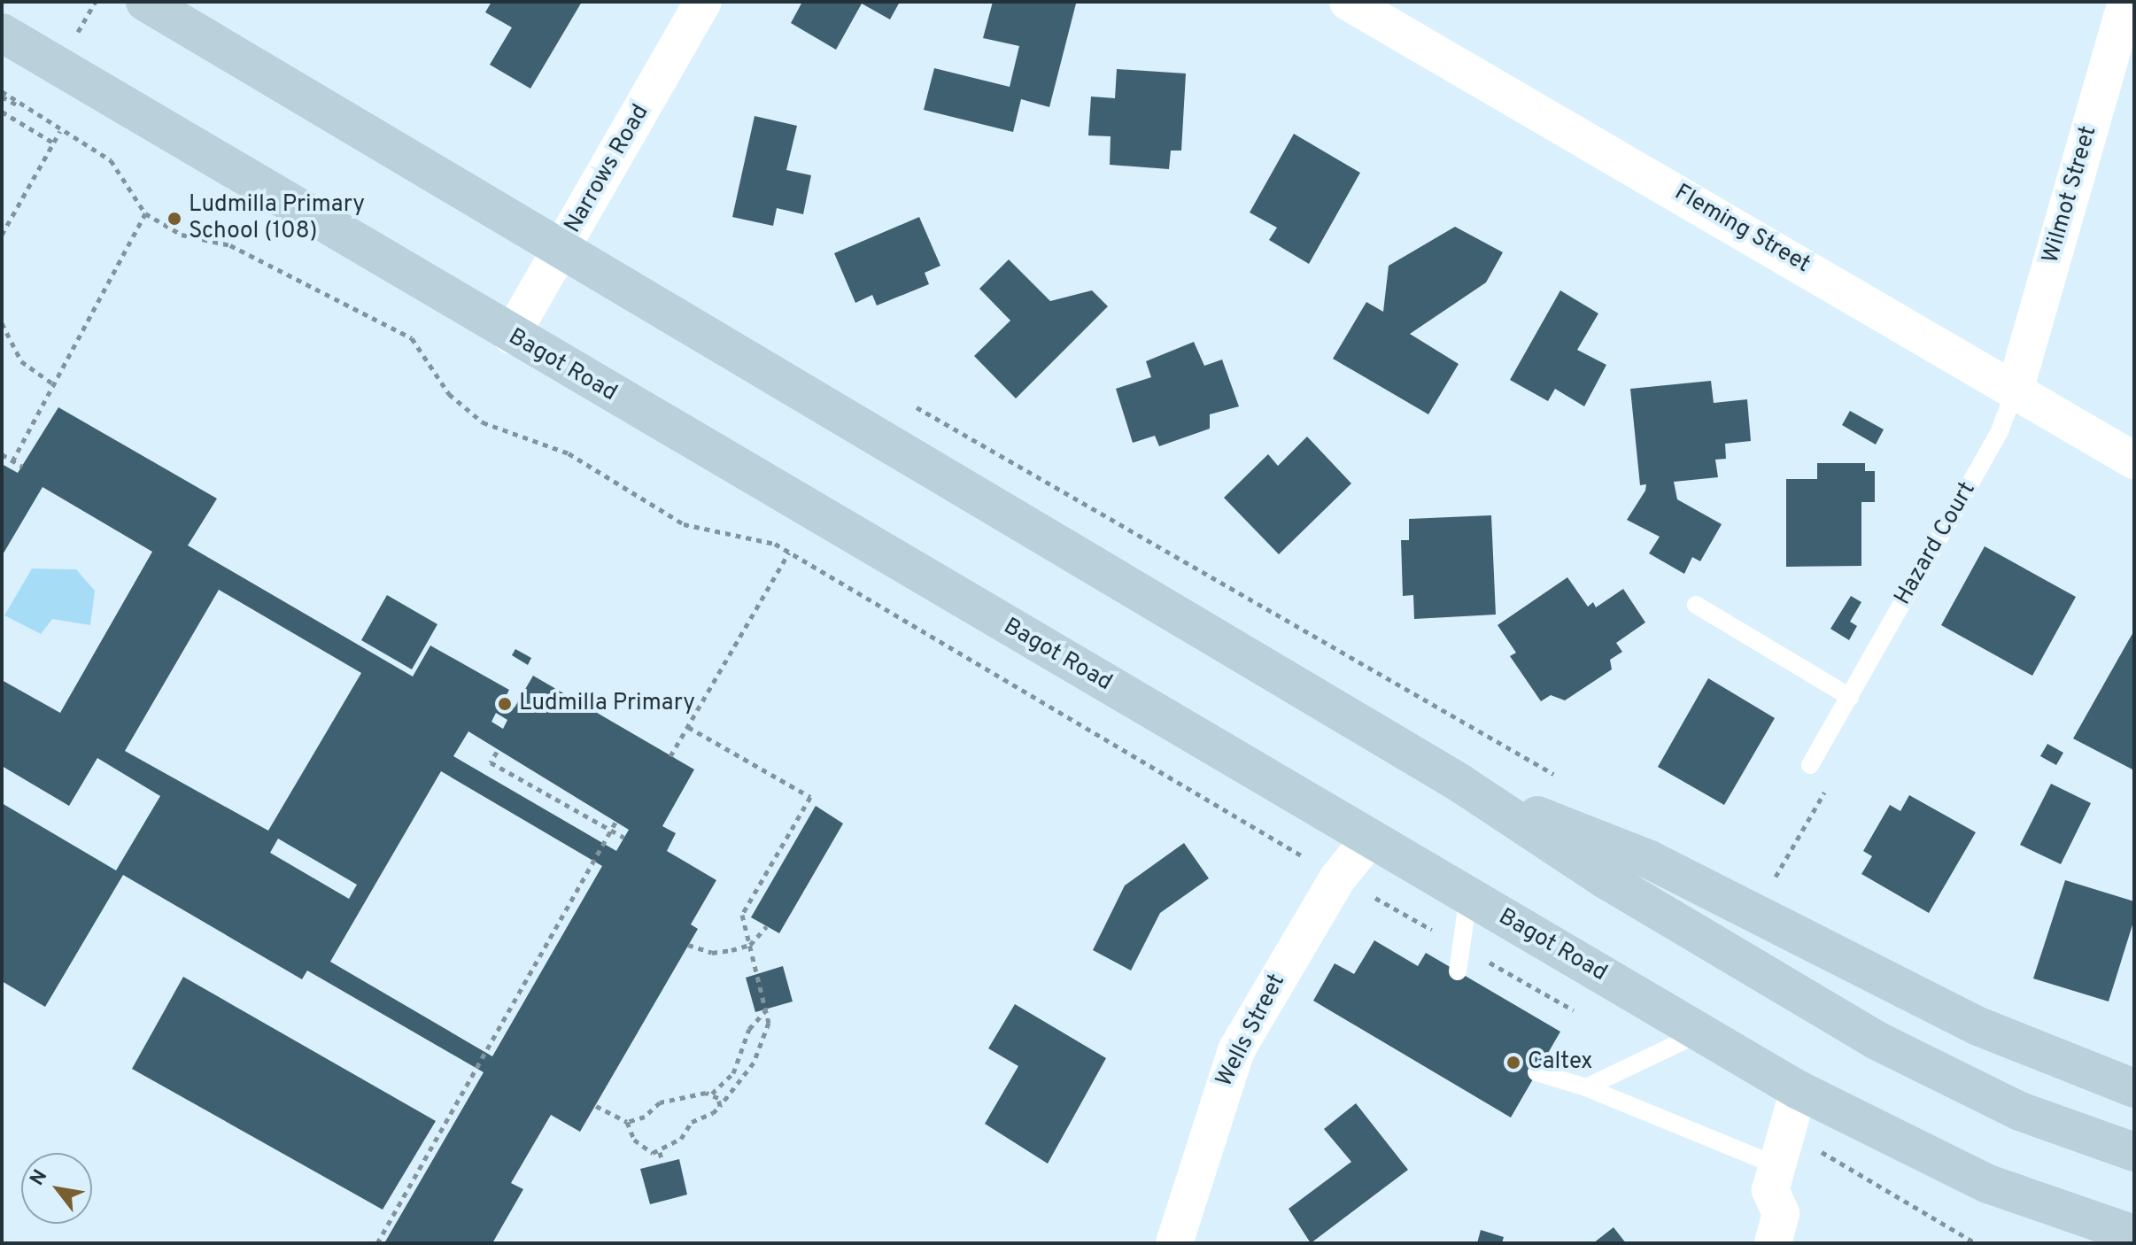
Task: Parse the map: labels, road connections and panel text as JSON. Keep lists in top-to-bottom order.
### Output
{
  "streets": {
    "main road": ["Bagot Road"],
    "street": [
      "Narrows Road",
      "Wilmot Street",
      "Fleming Street",
      "Wells Street"
    ],
    "lane": ["Hazard Court"]
  },
  "crossings": [
    ["Narrows Road", "Bagot Road"],
    ["Wilmot Street", "Fleming Street"],
    ["Wilmot Street", "Hazard Court"],
    ["Fleming Street", "Hazard Court"],
    ["Bagot Road", "Wells Street"]
  ],
  "places": ["Ludmilla Primary School (108)", "Ludmilla Primary", "Caltex"],
  "north": "top left"
}
